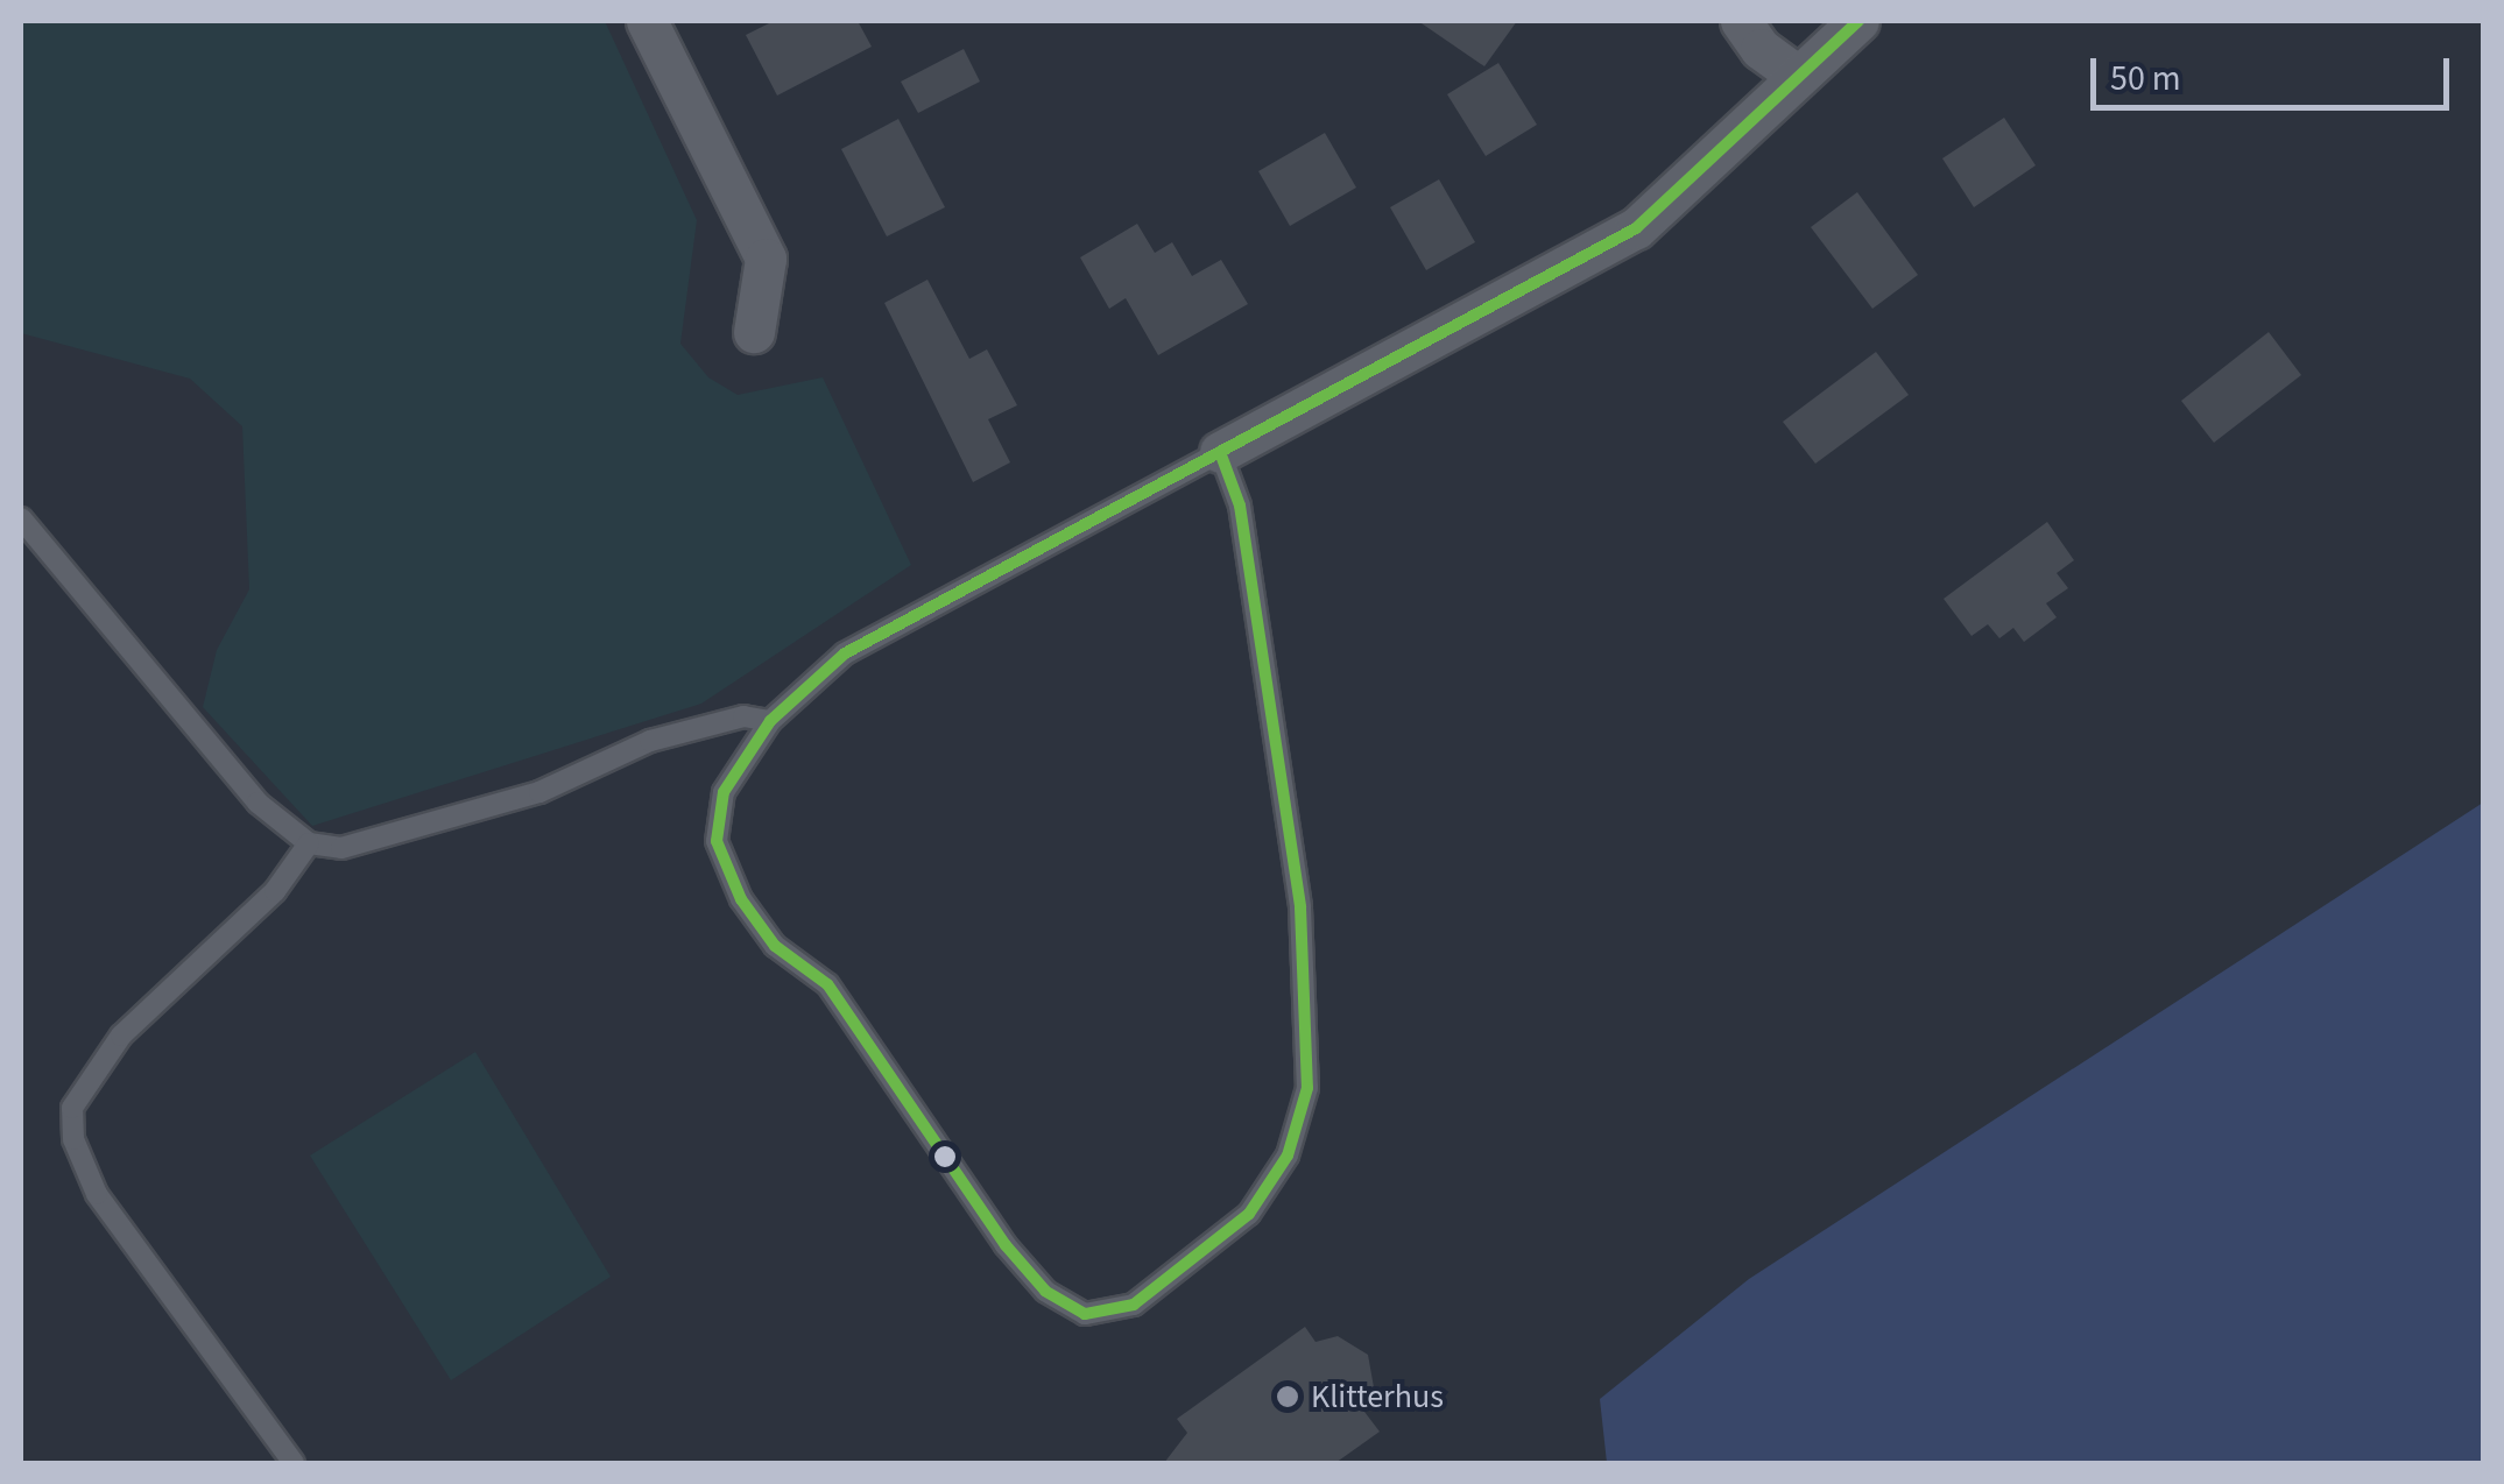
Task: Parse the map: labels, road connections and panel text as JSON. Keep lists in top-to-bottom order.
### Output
{
  "places": ["Klitterhus"],
  "scale_bar": "50 m"
}
